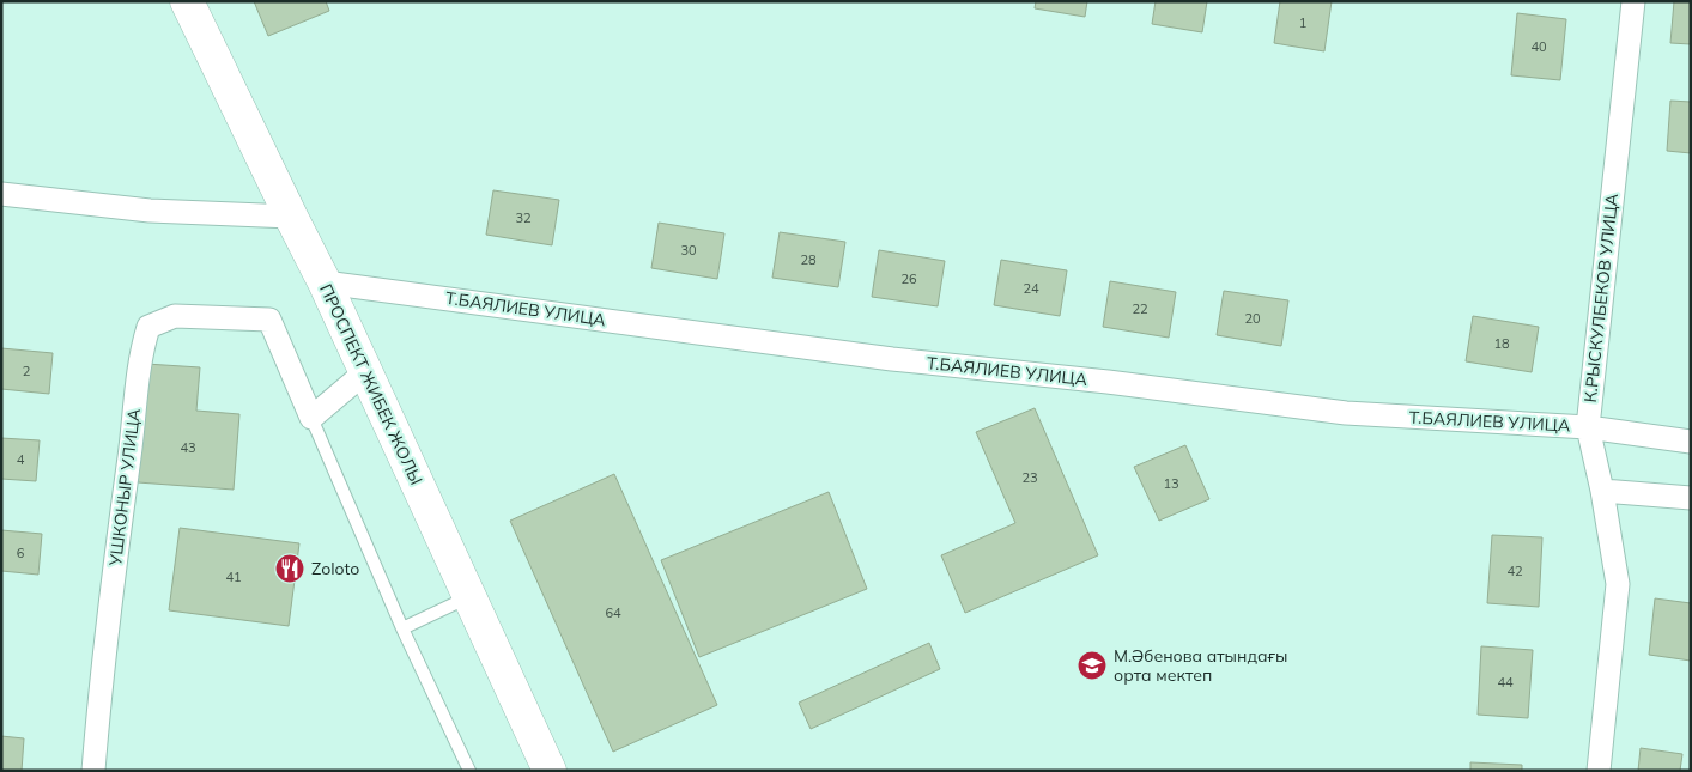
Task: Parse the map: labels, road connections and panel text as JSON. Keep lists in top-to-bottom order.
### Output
{
  "streets": {
    "main road": ["ПРОСПЕКТ ЖИБЕК ЖОЛЫ"],
    "street": ["К.РЫСКУЛБЕКОВ УЛИЦА", "Т.БАЯЛИЕВ УЛИЦА", "УШКОНЫР УЛИЦА"]
  },
  "crossings": [
    ["К.РЫСКУЛБЕКОВ УЛИЦА", "Т.БАЯЛИЕВ УЛИЦА"],
    ["Т.БАЯЛИЕВ УЛИЦА", "ПРОСПЕКТ ЖИБЕК ЖОЛЫ"]
  ],
  "places": {
    "restaurant": ["Zoloto"],
    "school or university": ["М.Әбенова атындағы орта мектеп"]
  },
  "house_numbers": [
    "1",
    "40",
    "32",
    "30",
    "28",
    "26",
    "24",
    "22",
    "20",
    "18",
    "2",
    "43",
    "4",
    "23",
    "13",
    "6",
    "42",
    "41",
    "64",
    "44"
  ]
}
